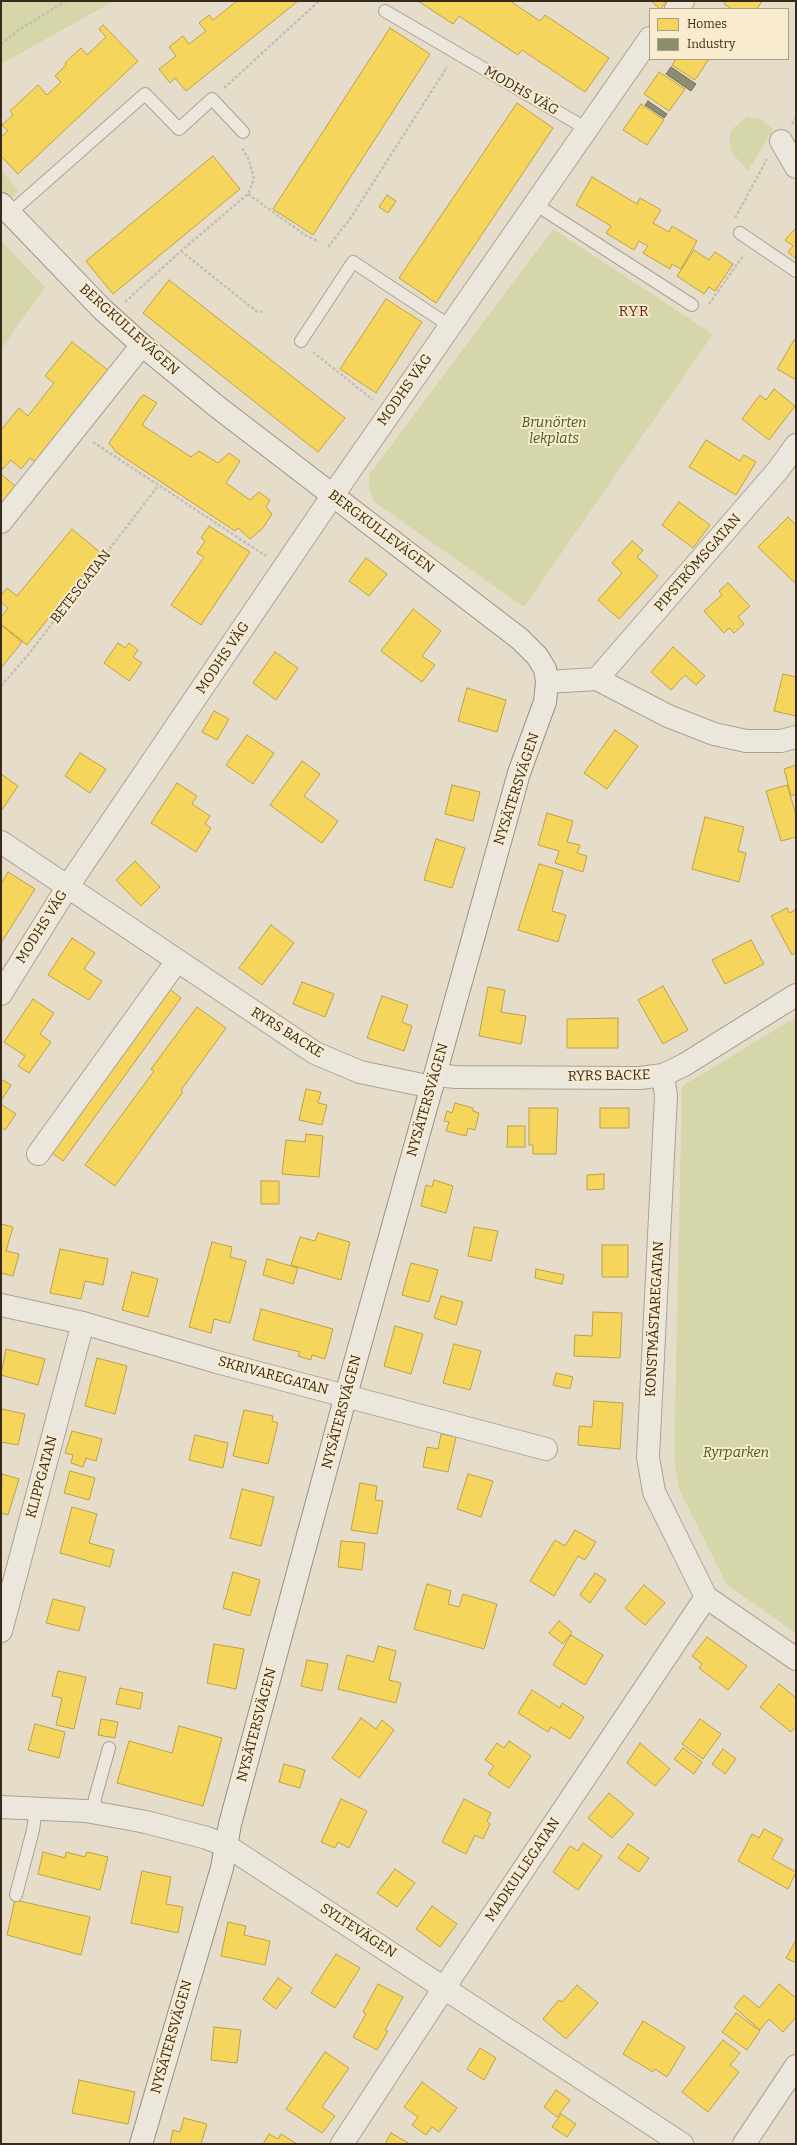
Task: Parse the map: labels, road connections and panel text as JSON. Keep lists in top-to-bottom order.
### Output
{
  "streets": {
    "street": [
      "MODHS VÄG",
      "BERGKULLEVÄGEN",
      "PIPSTRÖMSGATAN",
      "NYSÄTERSVÄGEN",
      "RYRS BACKE",
      "KONSTMÄSTAREGATAN",
      "SKRIVAREGATAN",
      "KLIPPGATAN",
      "MADKULLEGATAN",
      "SYLTEVÄGEN"
    ],
    "path": ["BETESGATAN"]
  },
  "crossings": [
    ["MODHS VÄG", "BERGKULLEVÄGEN"],
    ["MODHS VÄG", "RYRS BACKE"],
    ["BERGKULLEVÄGEN", "NYSÄTERSVÄGEN"],
    ["NYSÄTERSVÄGEN", "RYRS BACKE"],
    ["NYSÄTERSVÄGEN", "SKRIVAREGATAN"],
    ["NYSÄTERSVÄGEN", "SYLTEVÄGEN"],
    ["RYRS BACKE", "KONSTMÄSTAREGATAN"],
    ["KONSTMÄSTAREGATAN", "MADKULLEGATAN"],
    ["SKRIVAREGATAN", "KLIPPGATAN"],
    ["MADKULLEGATAN", "SYLTEVÄGEN"]
  ],
  "districts": ["RYR"],
  "parks": ["Brunörten lekplats", "Ryrparken"],
  "legend": ["Homes", "Industry"]
}
